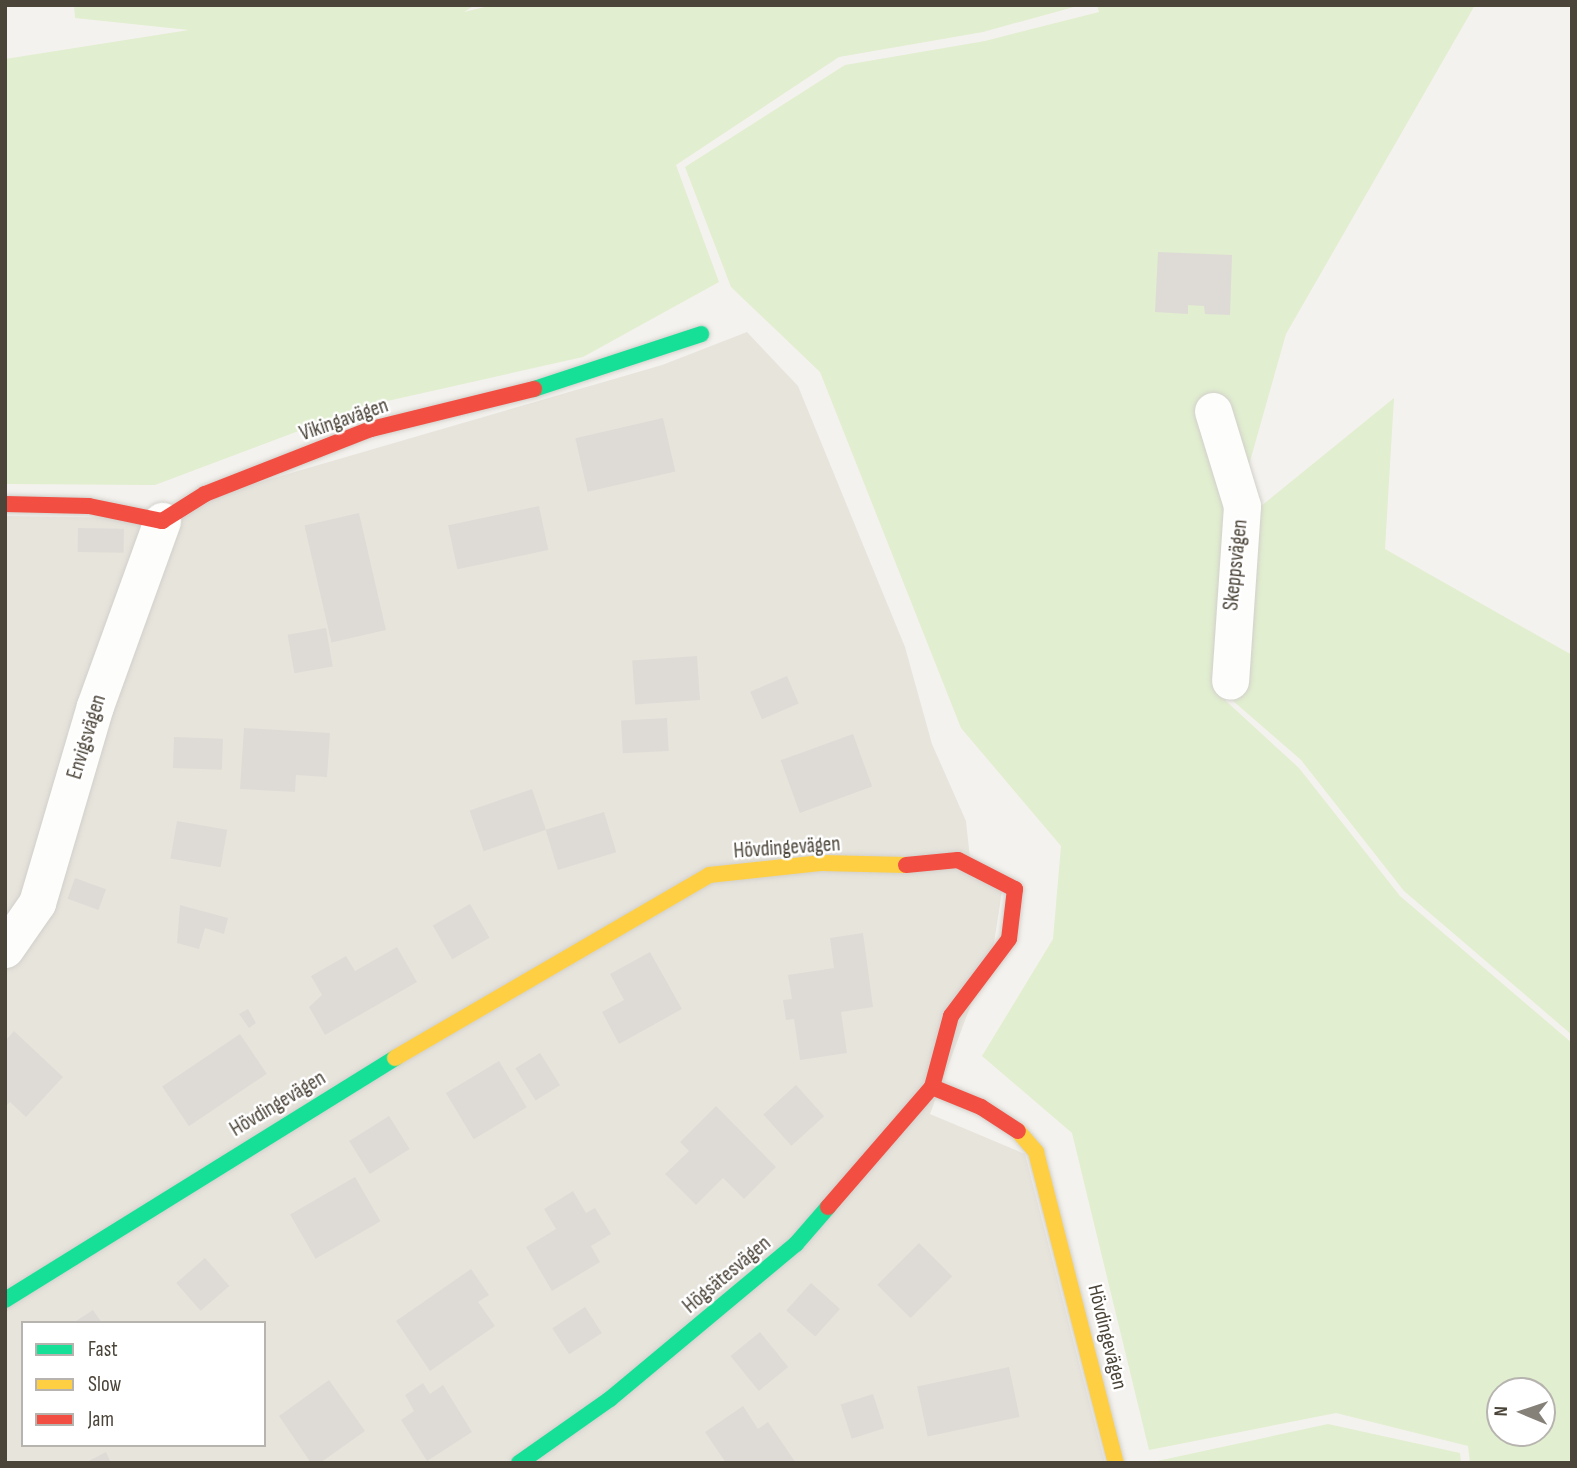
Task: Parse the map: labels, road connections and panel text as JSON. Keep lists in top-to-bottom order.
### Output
{
  "streets": {
    "street": [
      "Vikingavägen",
      "Skeppsvägen",
      "Envigsvägen",
      "Hövdingevägen",
      "Högsätesvägen"
    ]
  },
  "crossings": [
    ["Vikingavägen", "Envigsvägen"],
    ["Hövdingevägen", "Högsätesvägen"]
  ],
  "legend": ["Fast", "Slow", "Jam"],
  "north": "left"
}
